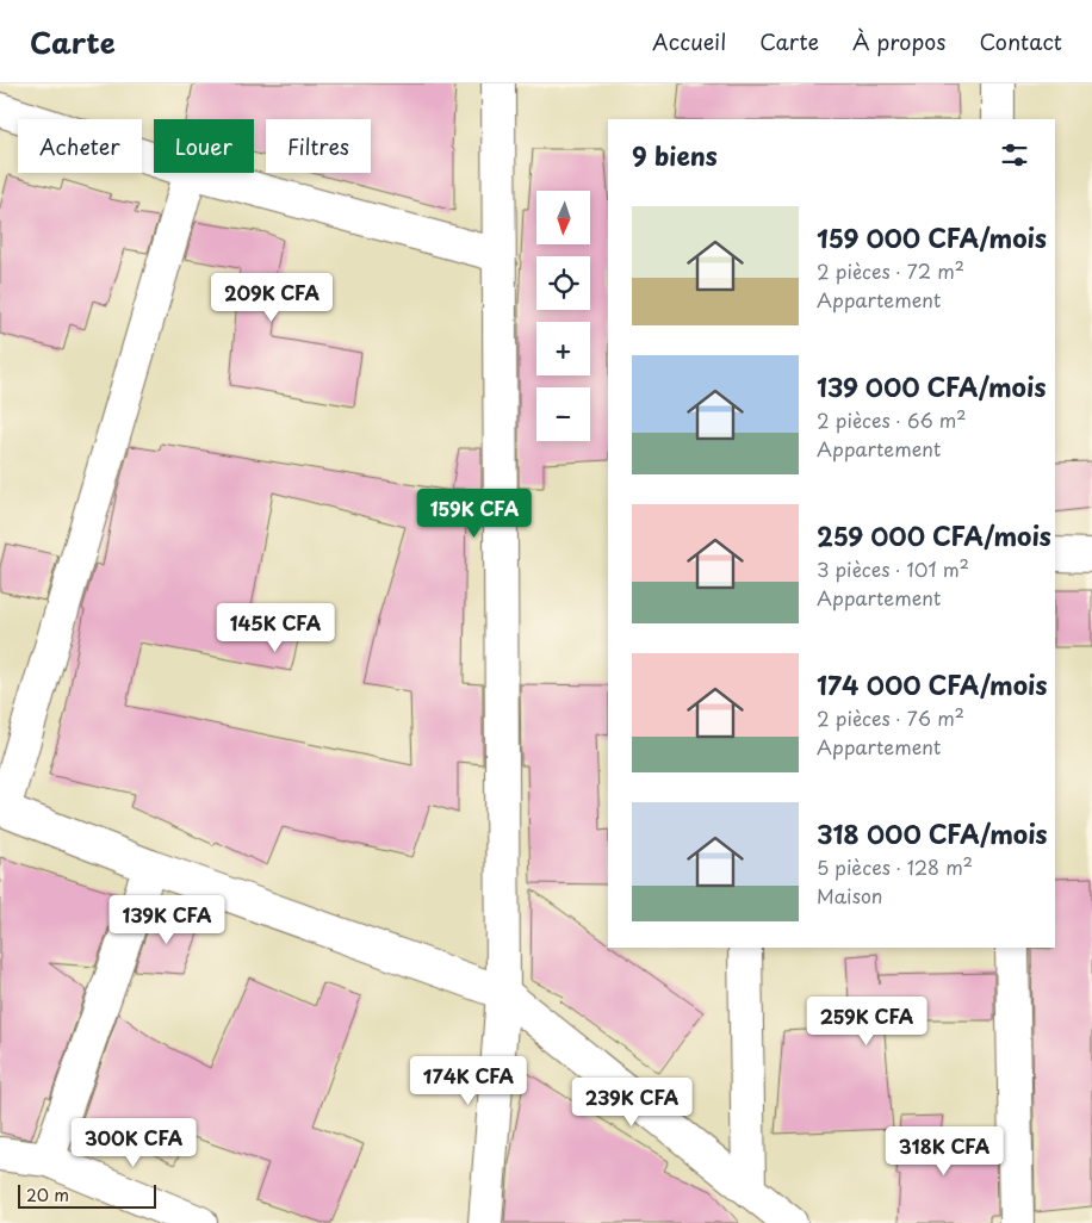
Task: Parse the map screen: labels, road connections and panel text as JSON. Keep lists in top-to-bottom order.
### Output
{
  "scale_bar": "20 m",
  "north": "bottom",
  "page": {
    "header": "Carte",
    "nav": [
      "Accueil",
      "Carte",
      "À propos",
      "Contact"
    ],
    "chip": ["Acheter", "Louer", "Filtres"],
    "heading": "9 biens",
    "map_buttons": ["+", "−"],
    "list": [
      {
        "name": "159 000 CFA/mois",
        "note": "2 pièces · 72 m² · Appartement"
      },
      {
        "name": "139 000 CFA/mois",
        "note": "2 pièces · 66 m² · Appartement"
      },
      {
        "name": "259 000 CFA/mois",
        "note": "3 pièces · 101 m² · Appartement"
      },
      {
        "name": "174 000 CFA/mois",
        "note": "2 pièces · 76 m² · Appartement"
      },
      {
        "name": "318 000 CFA/mois",
        "note": "5 pièces · 128 m² · Maison"
      }
    ],
    "price": [
      "209K CFA",
      "159K CFA",
      "145K CFA",
      "139K CFA",
      "259K CFA",
      "174K CFA",
      "239K CFA",
      "300K CFA",
      "318K CFA"
    ],
    "scale": "20 m"
  }
}
